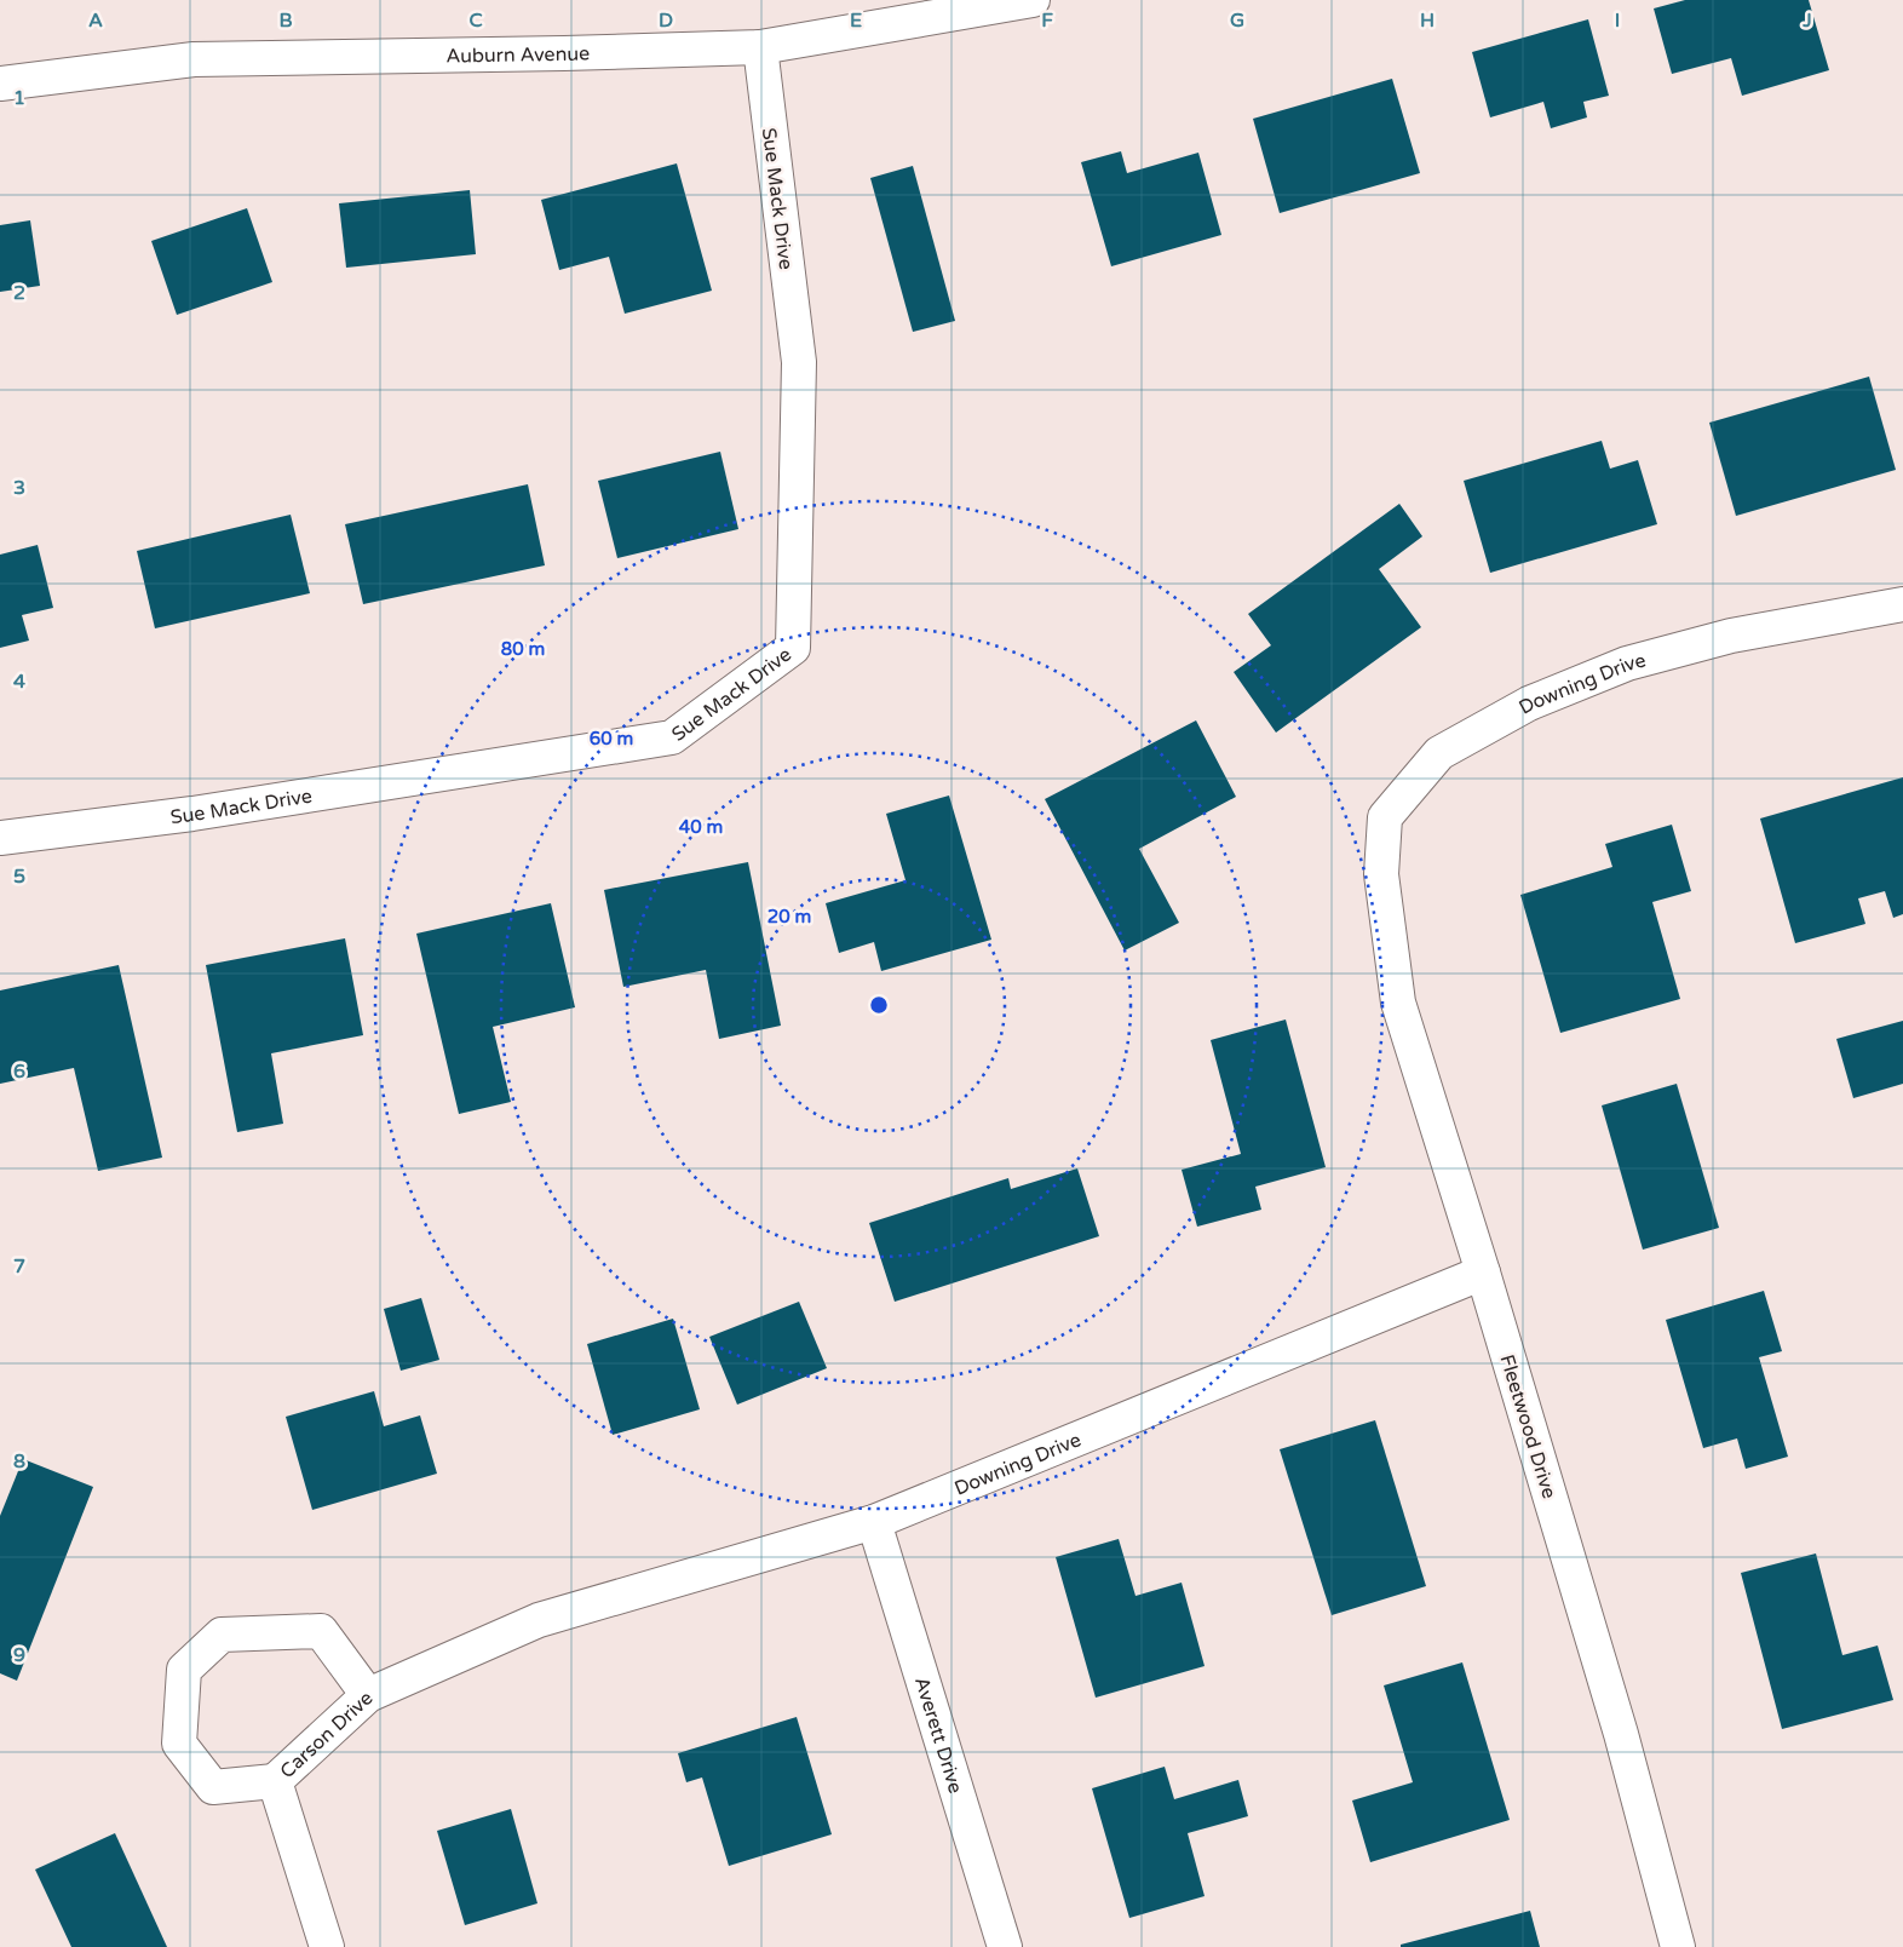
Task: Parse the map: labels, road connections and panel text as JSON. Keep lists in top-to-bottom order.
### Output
{
  "streets": {
    "street": [
      "Auburn Avenue",
      "Sue Mack Drive",
      "Downing Drive",
      "Fleetwood Drive",
      "Carson Drive",
      "Averett Drive"
    ]
  },
  "crossings": [
    ["Auburn Avenue", "Sue Mack Drive"],
    ["Downing Drive", "Fleetwood Drive"],
    ["Downing Drive", "Carson Drive"],
    ["Downing Drive", "Averett Drive"]
  ],
  "grid": {
    "columns": [
      "A",
      "B",
      "C",
      "D",
      "E",
      "F",
      "G",
      "H",
      "I",
      "J"
    ],
    "rows": [
      "1",
      "2",
      "3",
      "4",
      "5",
      "6",
      "7",
      "8",
      "9"
    ]
  },
  "rings": [
    "80 m",
    "60 m",
    "40 m",
    "20 m"
  ]
}
